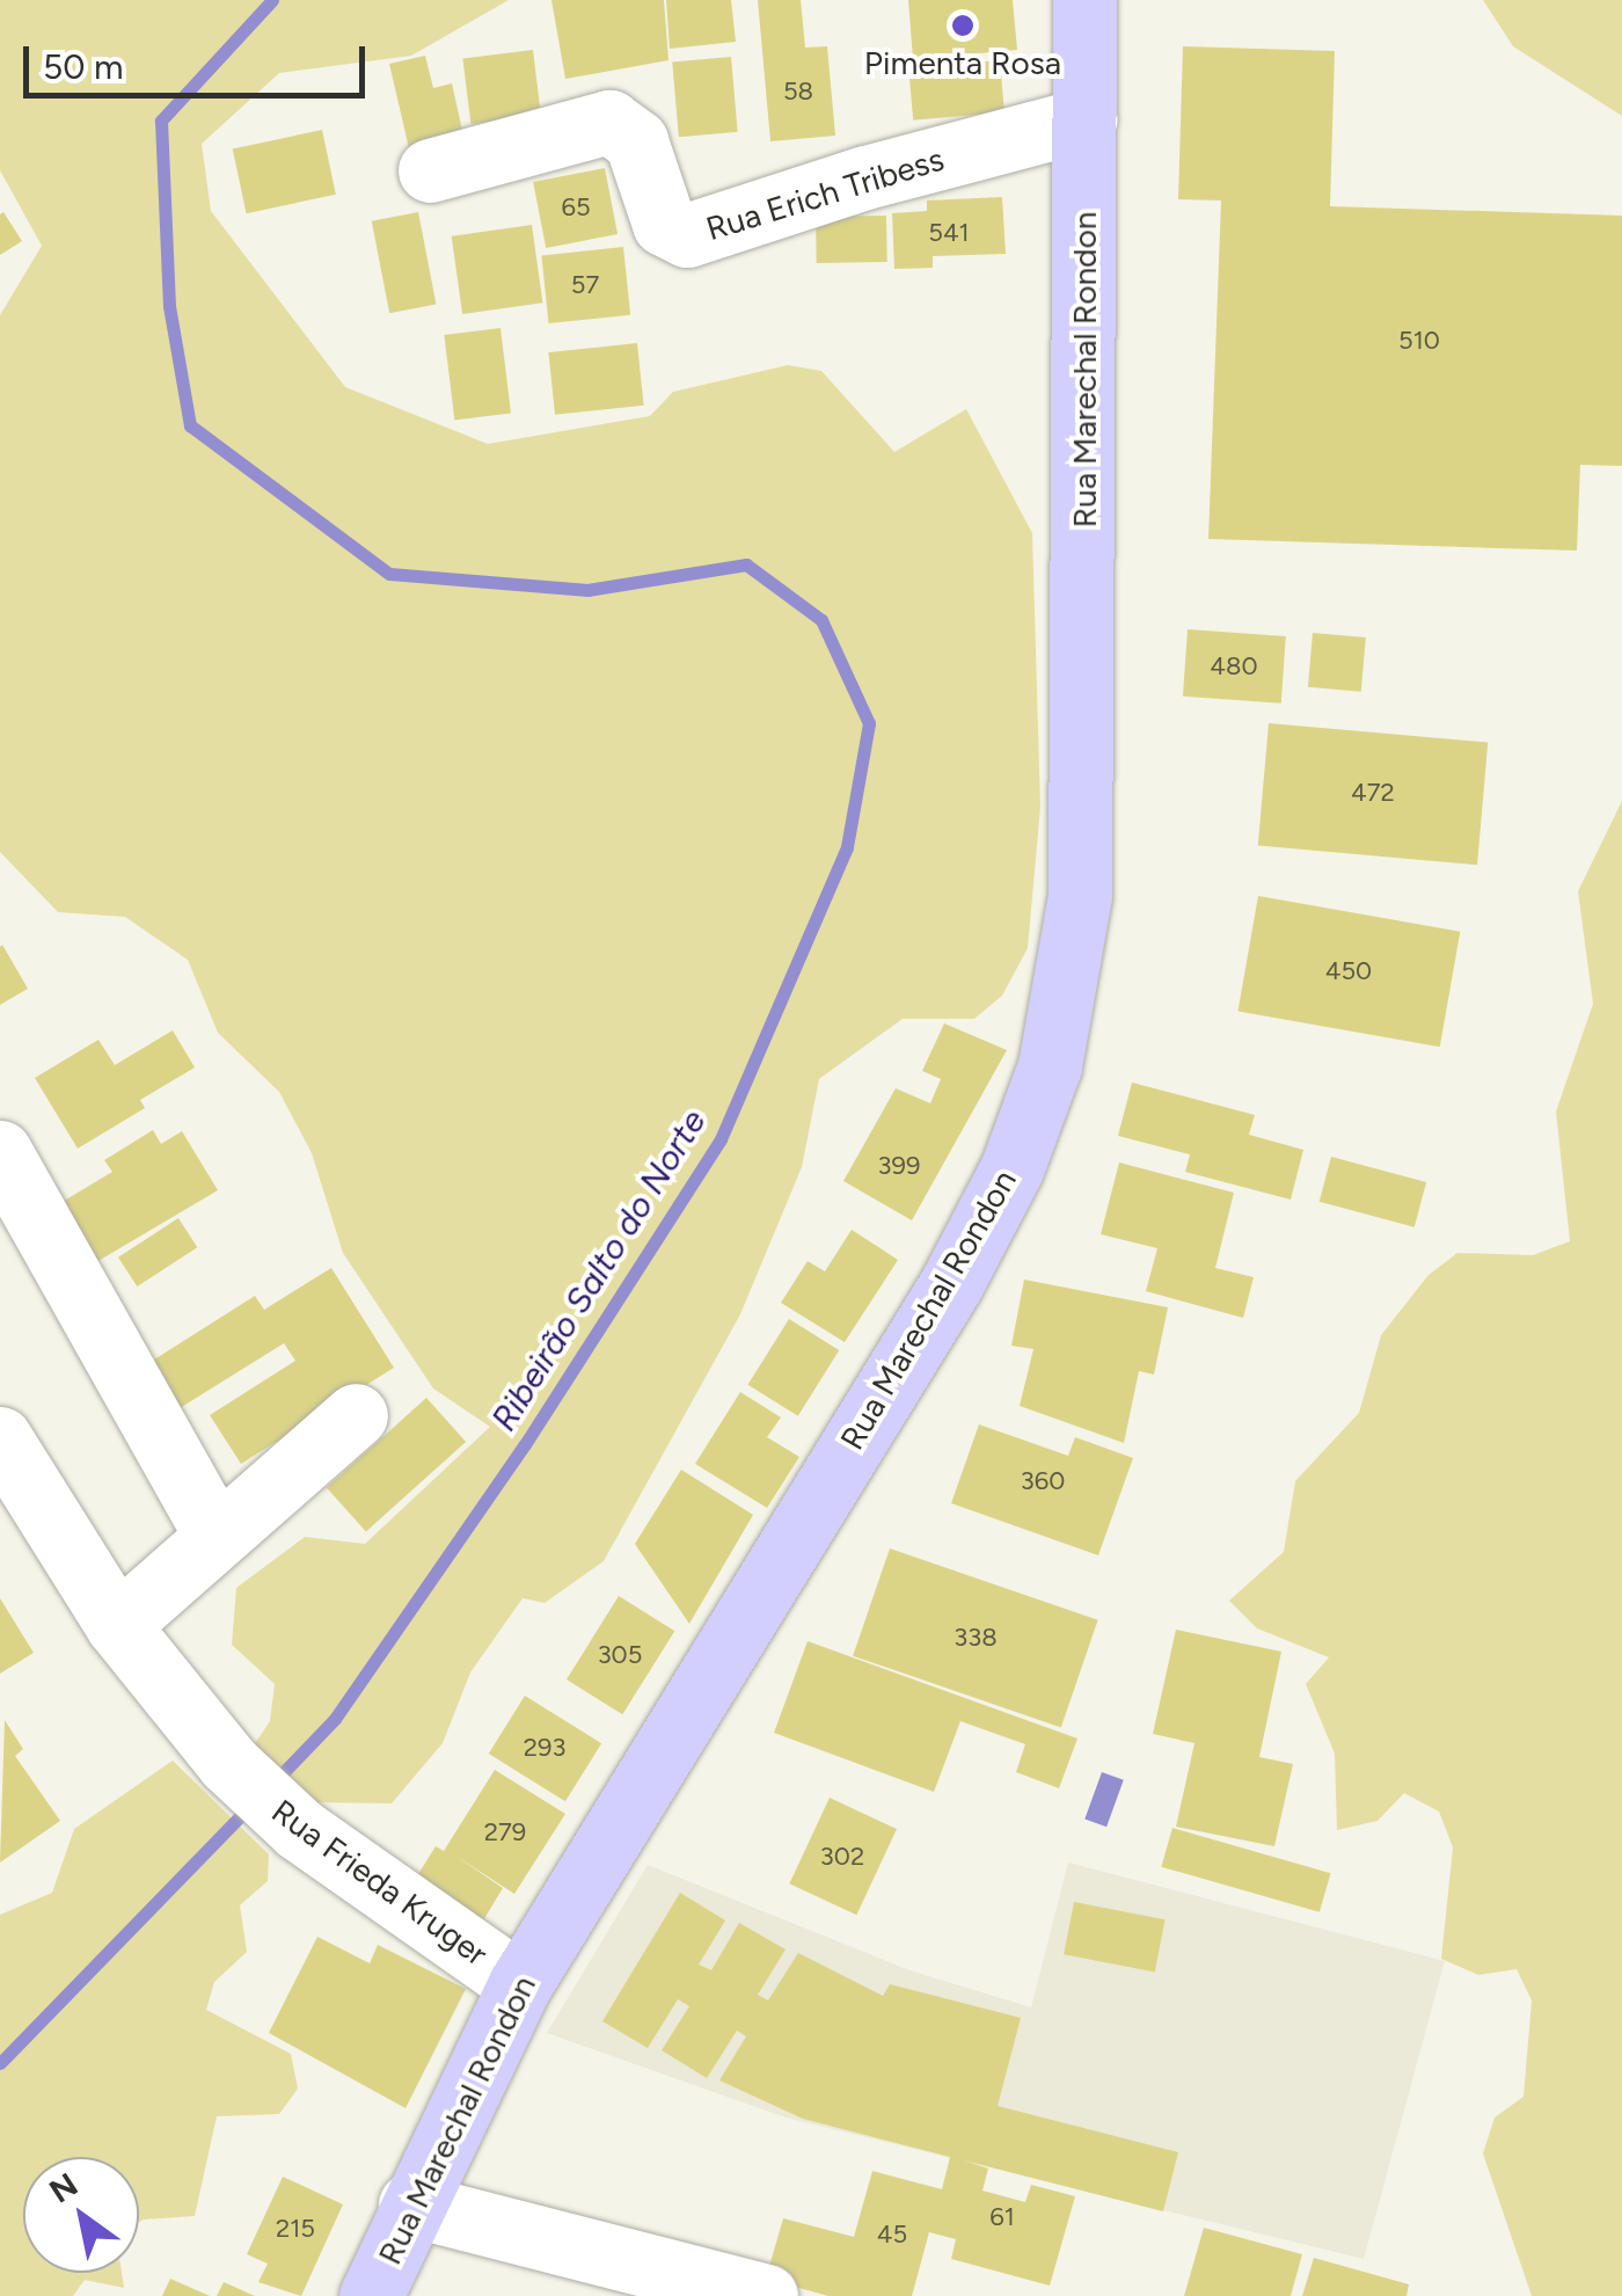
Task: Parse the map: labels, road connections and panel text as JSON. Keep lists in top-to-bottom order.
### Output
{
  "streets": {
    "main road": ["Rua Marechal Rondon"],
    "street": ["Rua Erich Tribess", "Rua Frieda Kruger"]
  },
  "crossings": [
    ["Rua Erich Tribess", "Rua Marechal Rondon"],
    ["Rua Marechal Rondon", "Rua Frieda Kruger"]
  ],
  "water": ["Ribeirão Salto do Norte"],
  "places": ["Pimenta Rosa"],
  "house_numbers": [
    "58",
    "65",
    "541",
    "57",
    "510",
    "480",
    "472",
    "450",
    "399",
    "360",
    "338",
    "305",
    "293",
    "279",
    "302",
    "61",
    "215",
    "45"
  ],
  "scale_bar": "50 m",
  "north": "top left"
}
